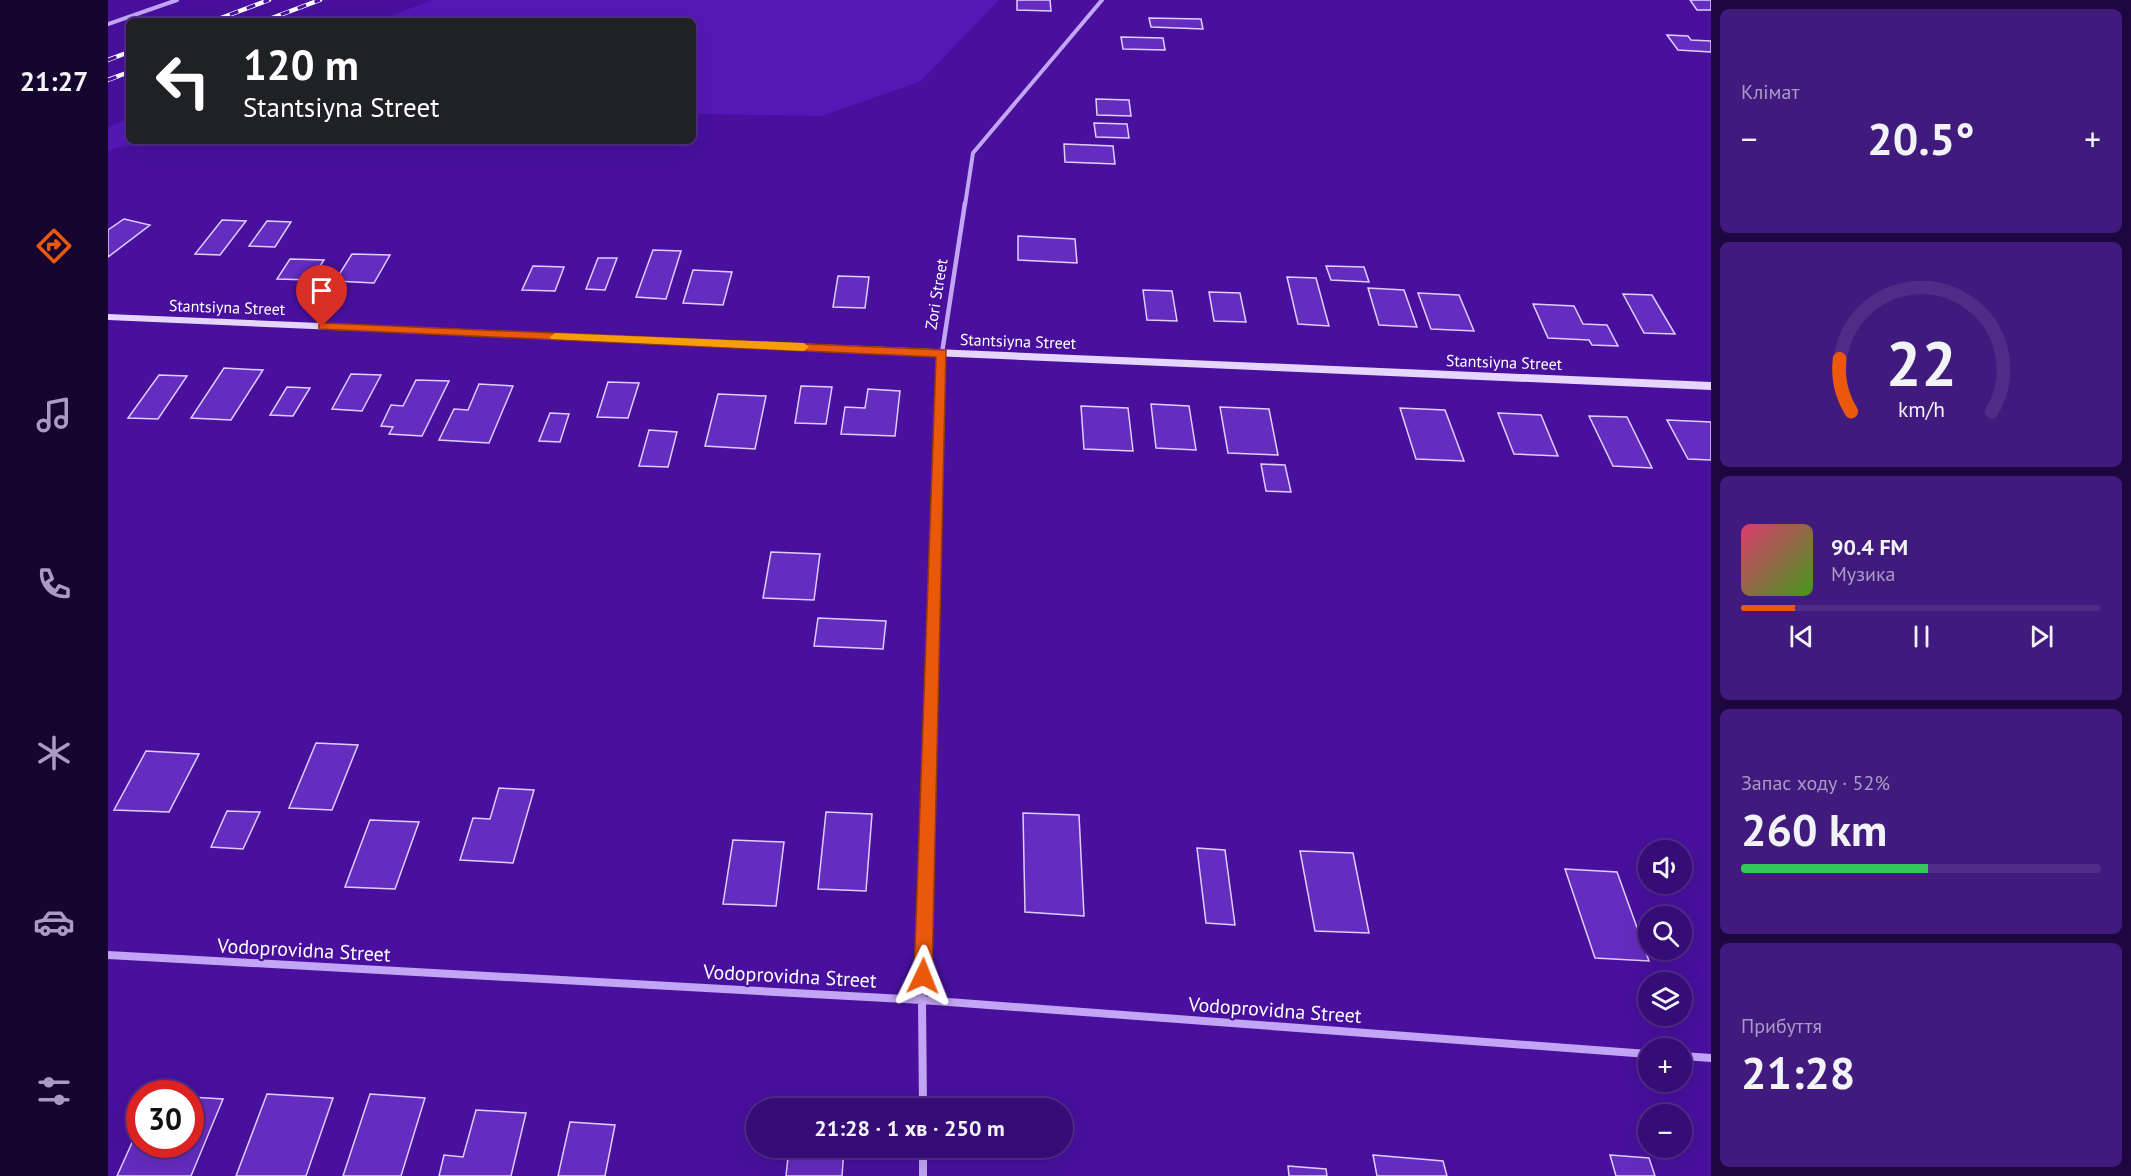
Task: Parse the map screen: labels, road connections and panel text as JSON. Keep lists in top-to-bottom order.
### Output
{
  "streets": {
    "street": ["Zori Street", "Stantsiyna Street", "Vodoprovidna Street"]
  },
  "crossings": [
    ["Zori Street", "Stantsiyna Street"],
    ["Zori Street", "Vodoprovidna Street"]
  ],
  "page": {
    "tabs": "21:27",
    "tile": [
      "Клімат",
      ["Запас ходу · 52%", "260 km"],
      ["Прибуття", "21:28"]
    ],
    "turn": ["120 m", "Stantsiyna Street"],
    "heat": ["−", "20.5°", "+"],
    "song": ["90.4 FM", "Музика"],
    "map_buttons": ["+", "−"],
    "limit": "30",
    "trip": "21:28 · 1 хв · 250 m",
    "gauge": ["22", "km/h"]
  }
}
